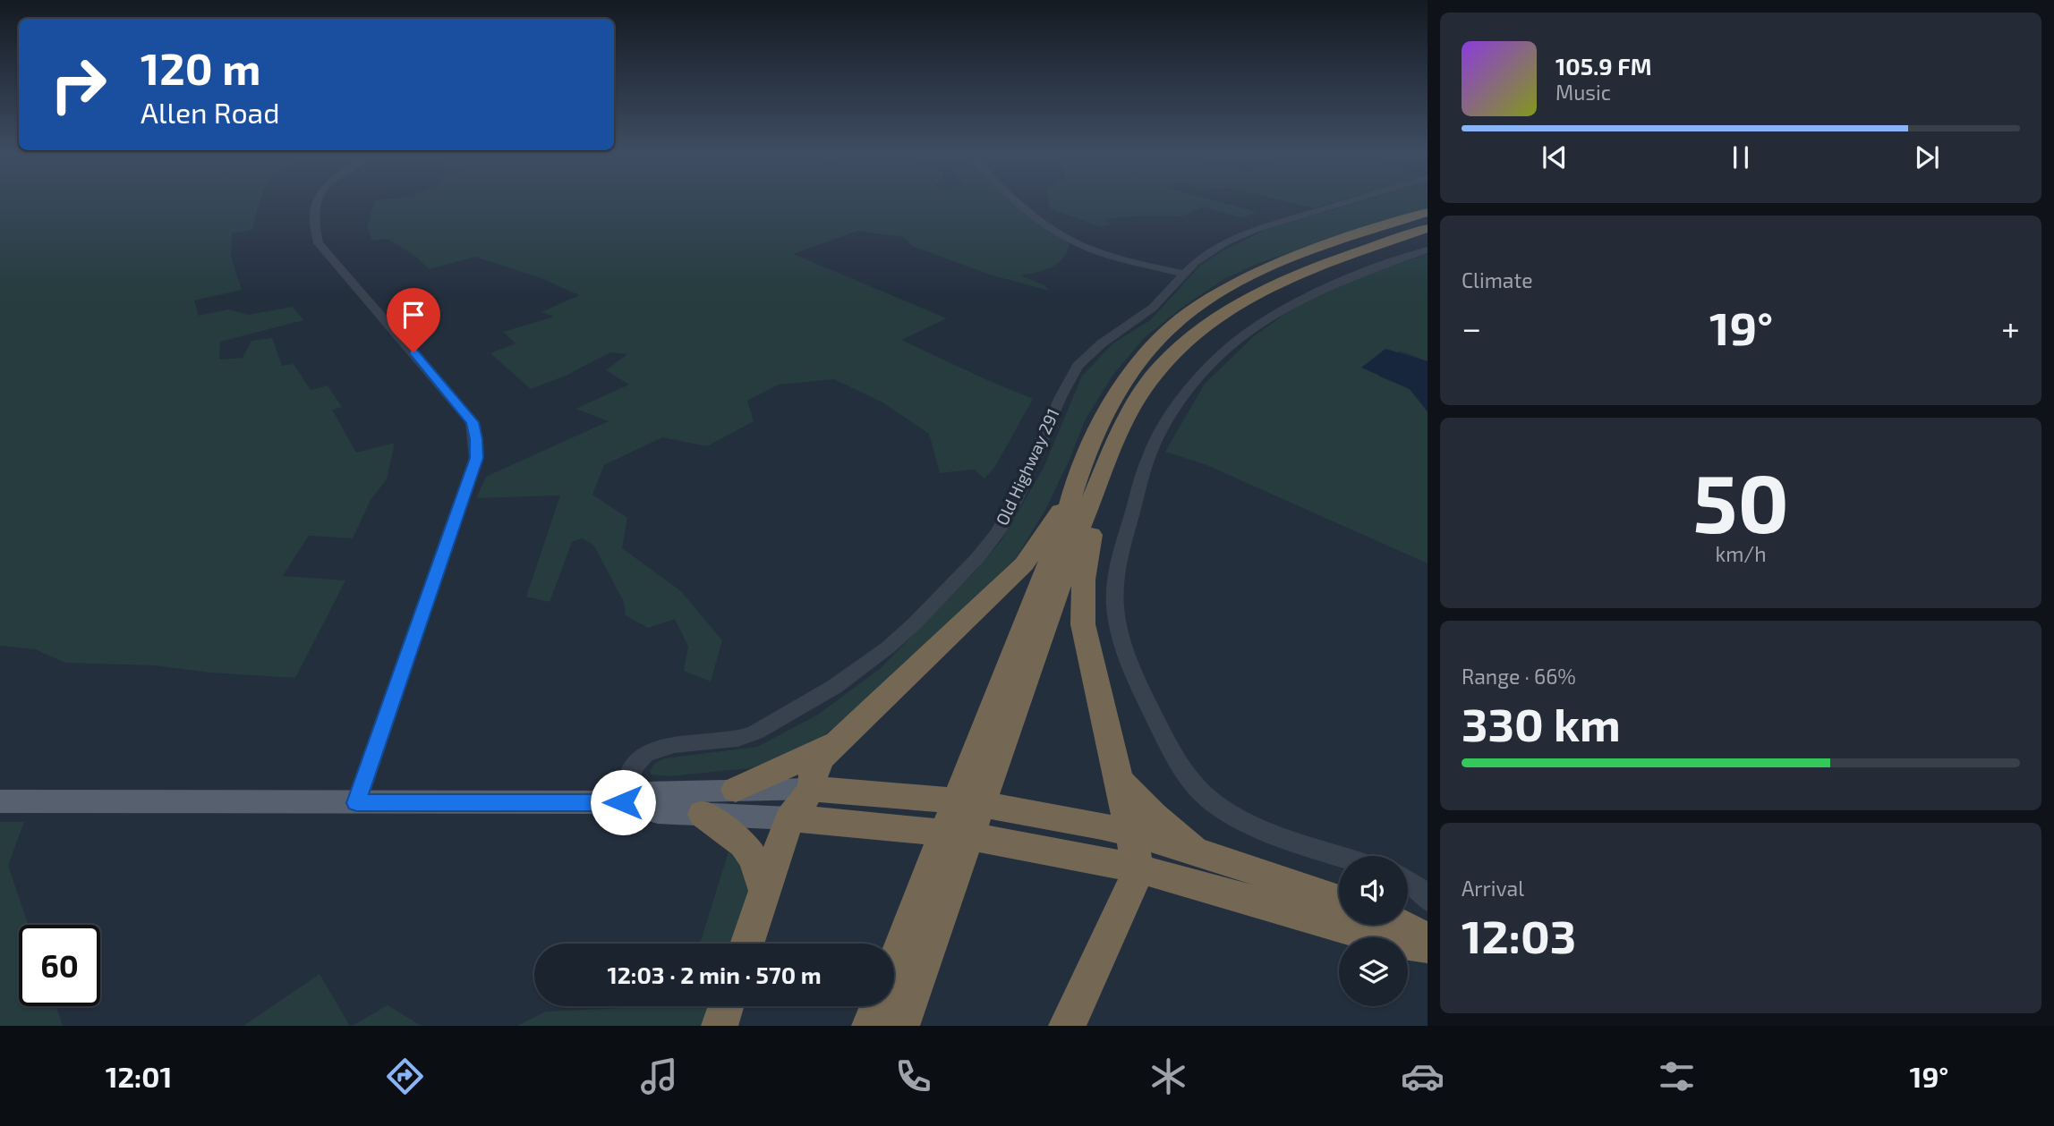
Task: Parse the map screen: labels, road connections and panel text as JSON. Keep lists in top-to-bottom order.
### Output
{
  "streets": {
    "street": ["Old Highway 291"]
  },
  "page": {
    "turn": ["120 m", "Allen Road"],
    "song": ["105.9 FM", "Music"],
    "tile": [
      "Climate",
      ["50", "km/h"],
      ["Range · 66%", "330 km"],
      ["Arrival", "12:03"]
    ],
    "heat": ["−", "19°", "+"],
    "limit": "60",
    "trip": "12:03 · 2 min · 570 m",
    "tabs": ["12:01", "19°"]
  }
}
